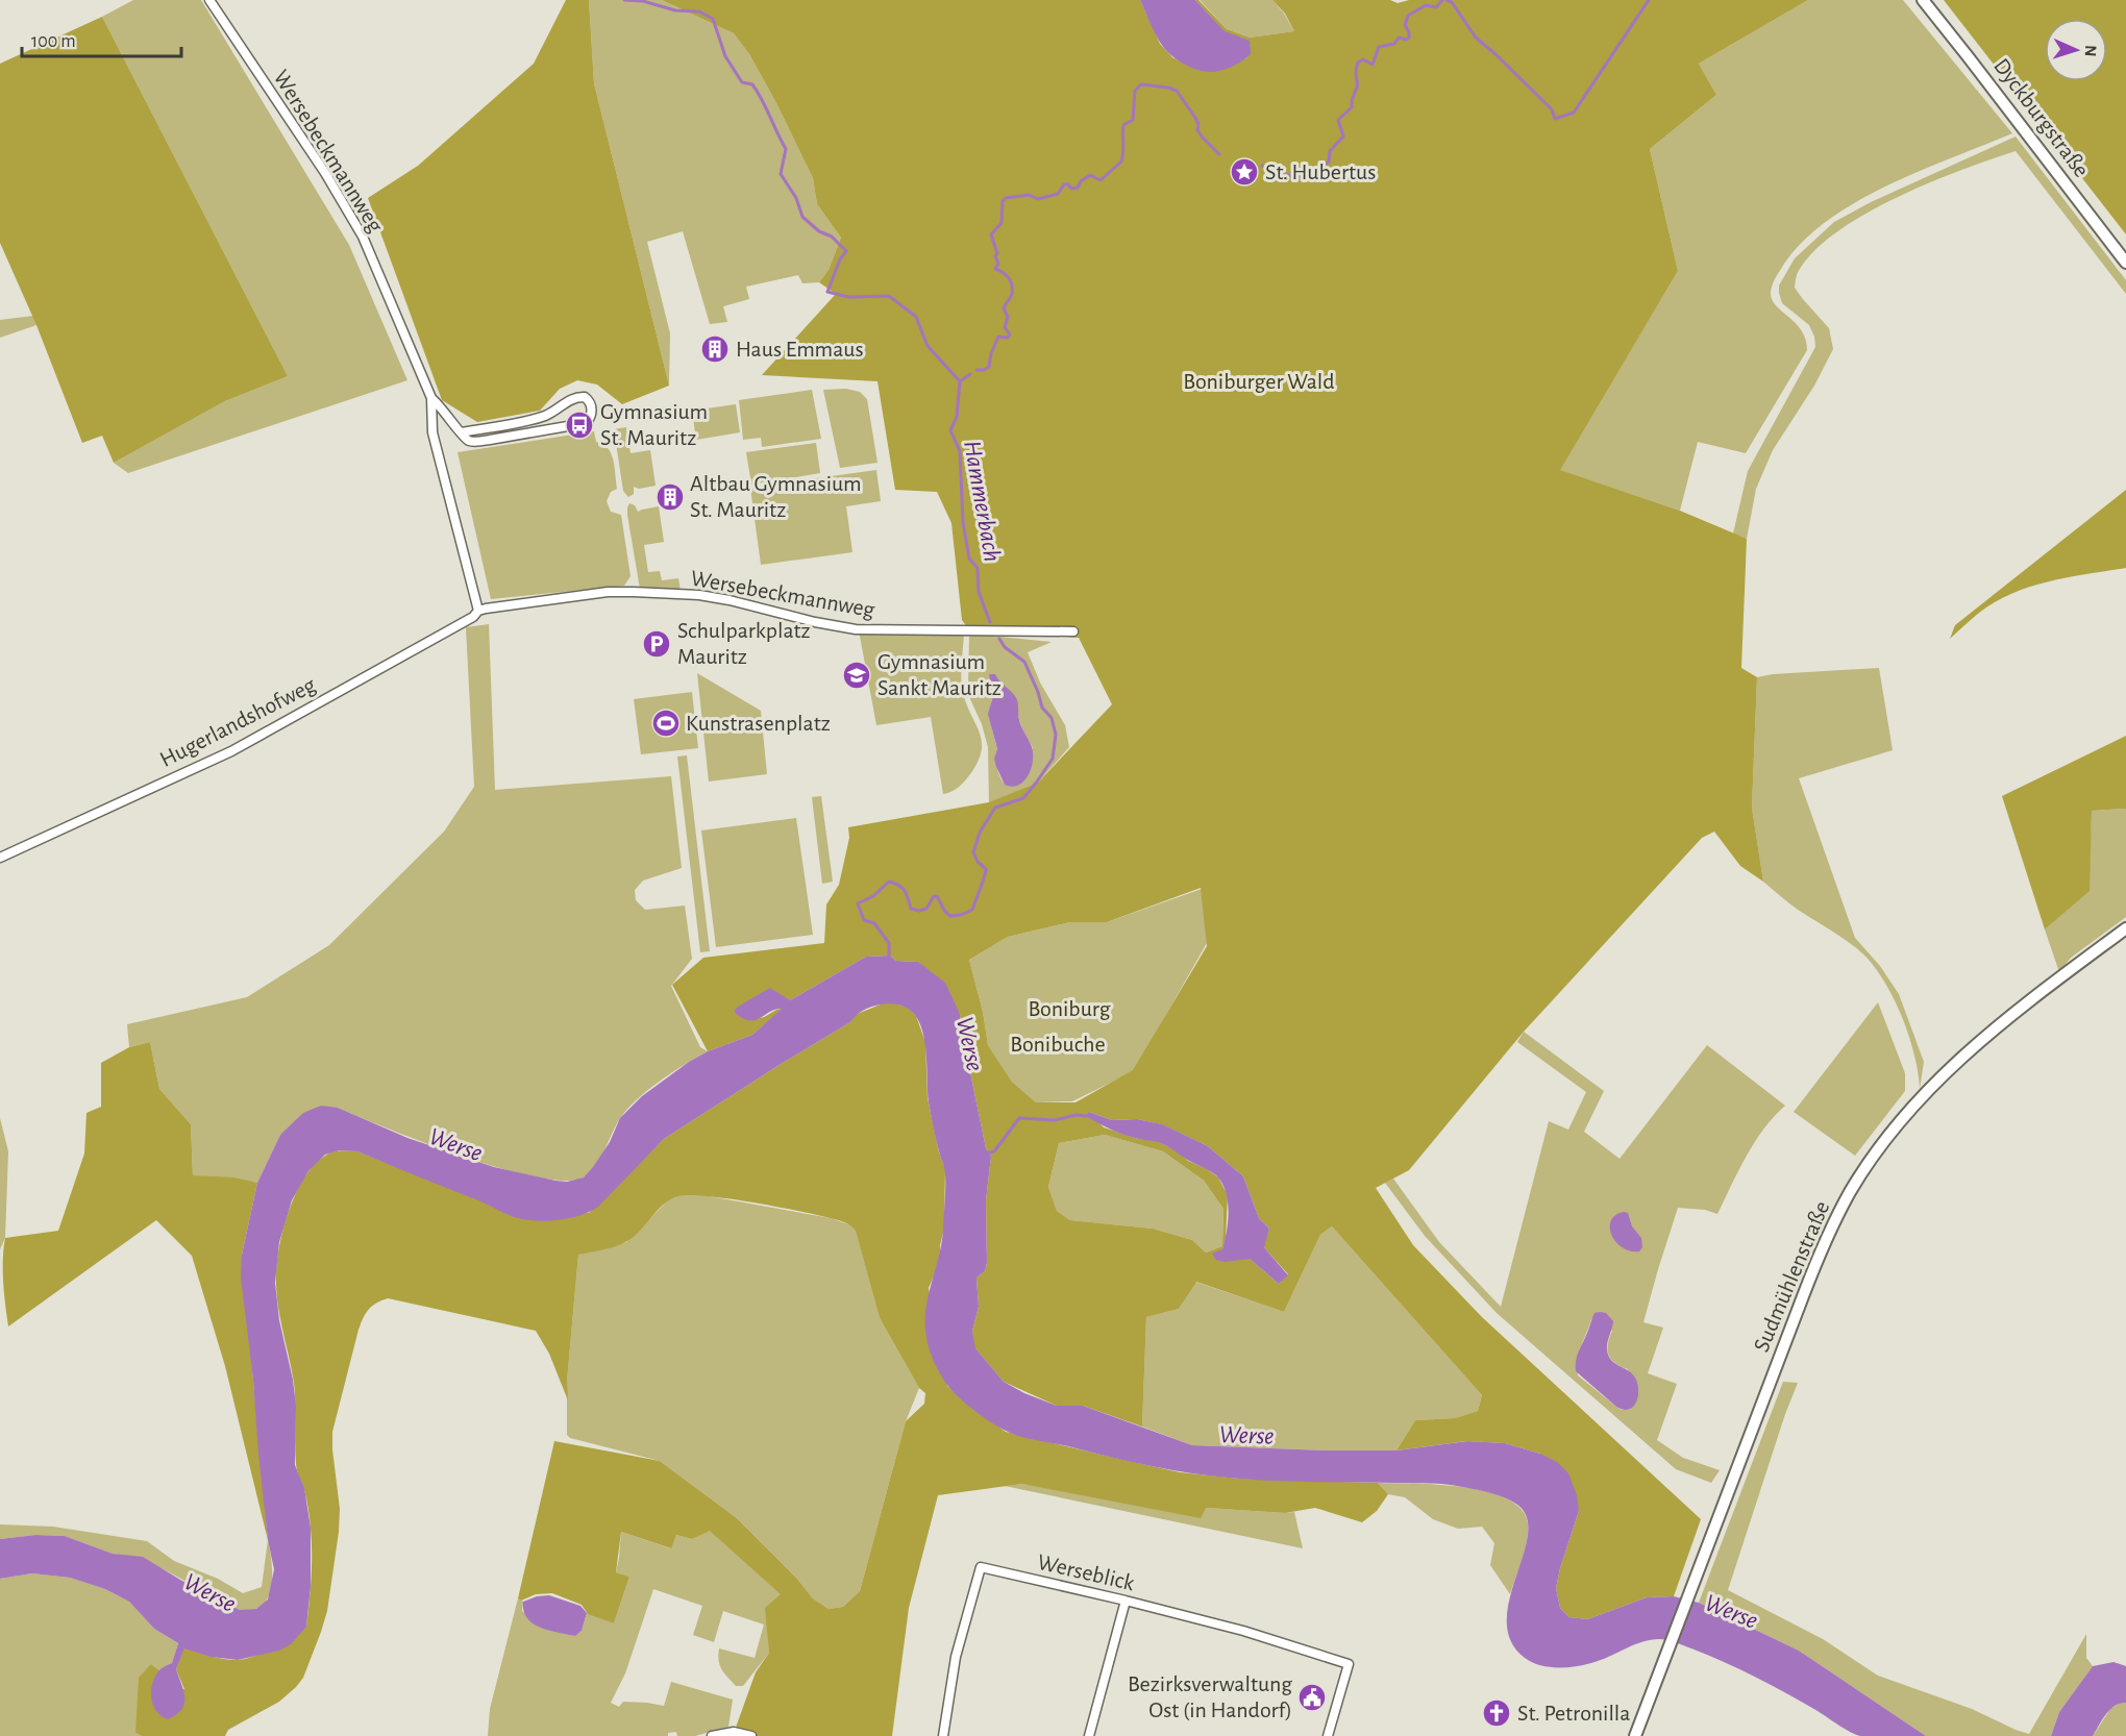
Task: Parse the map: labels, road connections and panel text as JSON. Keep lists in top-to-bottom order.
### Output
{
  "streets": {
    "street": [
      "Dyckburgstraße",
      "Wersebeckmannweg",
      "Hugerlandshofweg",
      "Sudmühlenstraße",
      "Werseblick"
    ]
  },
  "crossings": [
    ["Wersebeckmannweg", "Hugerlandshofweg"]
  ],
  "water": ["Hammerbach", "Werse"],
  "parks": ["Boniburger Wald", "Boniburg", "Bonibuche"],
  "places": {
    "place": ["St. Hubertus"],
    "building": ["Haus Emmaus", "Altbau Gymnasium St. Mauritz"],
    "bus stop": ["Gymnasium St. Mauritz"],
    "parking": ["Schulparkplatz Mauritz"],
    "school or university": ["Gymnasium Sankt Mauritz"],
    "sports": ["Kunstrasenplatz"],
    "public building": ["Bezirksverwaltung Ost (in Handorf)"],
    "church": ["St. Petronilla"]
  },
  "scale_bar": "100 m",
  "north": "right"
}
